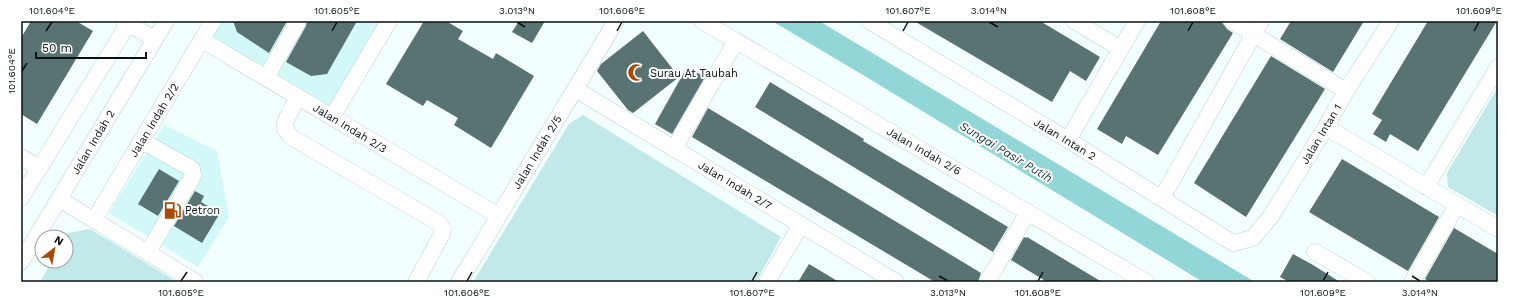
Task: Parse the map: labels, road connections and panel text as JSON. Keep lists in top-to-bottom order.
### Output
{
  "streets": {
    "street": [
      "Jalan Indah 2/2",
      "Jalan Indah 2/3",
      "Jalan Intan 1",
      "Jalan Intan 2",
      "Jalan Indah 2",
      "Jalan Indah 2/6",
      "Jalan Indah 2/5",
      "Jalan Indah 2/7"
    ]
  },
  "crossings": [
    ["Jalan Indah 2/2", "Jalan Indah 2/3"],
    ["Jalan Indah 2/3", "Jalan Indah 2/5"],
    ["Jalan Intan 1", "Jalan Intan 2"],
    ["Jalan Indah 2/5", "Jalan Indah 2/7"]
  ],
  "water": ["Sungai Pasir Putih"],
  "places": {
    "mosque": ["Surau At Taubah"],
    "fuel station": ["Petron"]
  },
  "scale_bar": "50 m",
  "north": "top right",
  "coordinates": [
    "101.604°E",
    "101.605°E",
    "3.013°N",
    "101.606°E",
    "101.607°E",
    "3.014°N",
    "101.608°E",
    "101.609°E"
  ]
}
